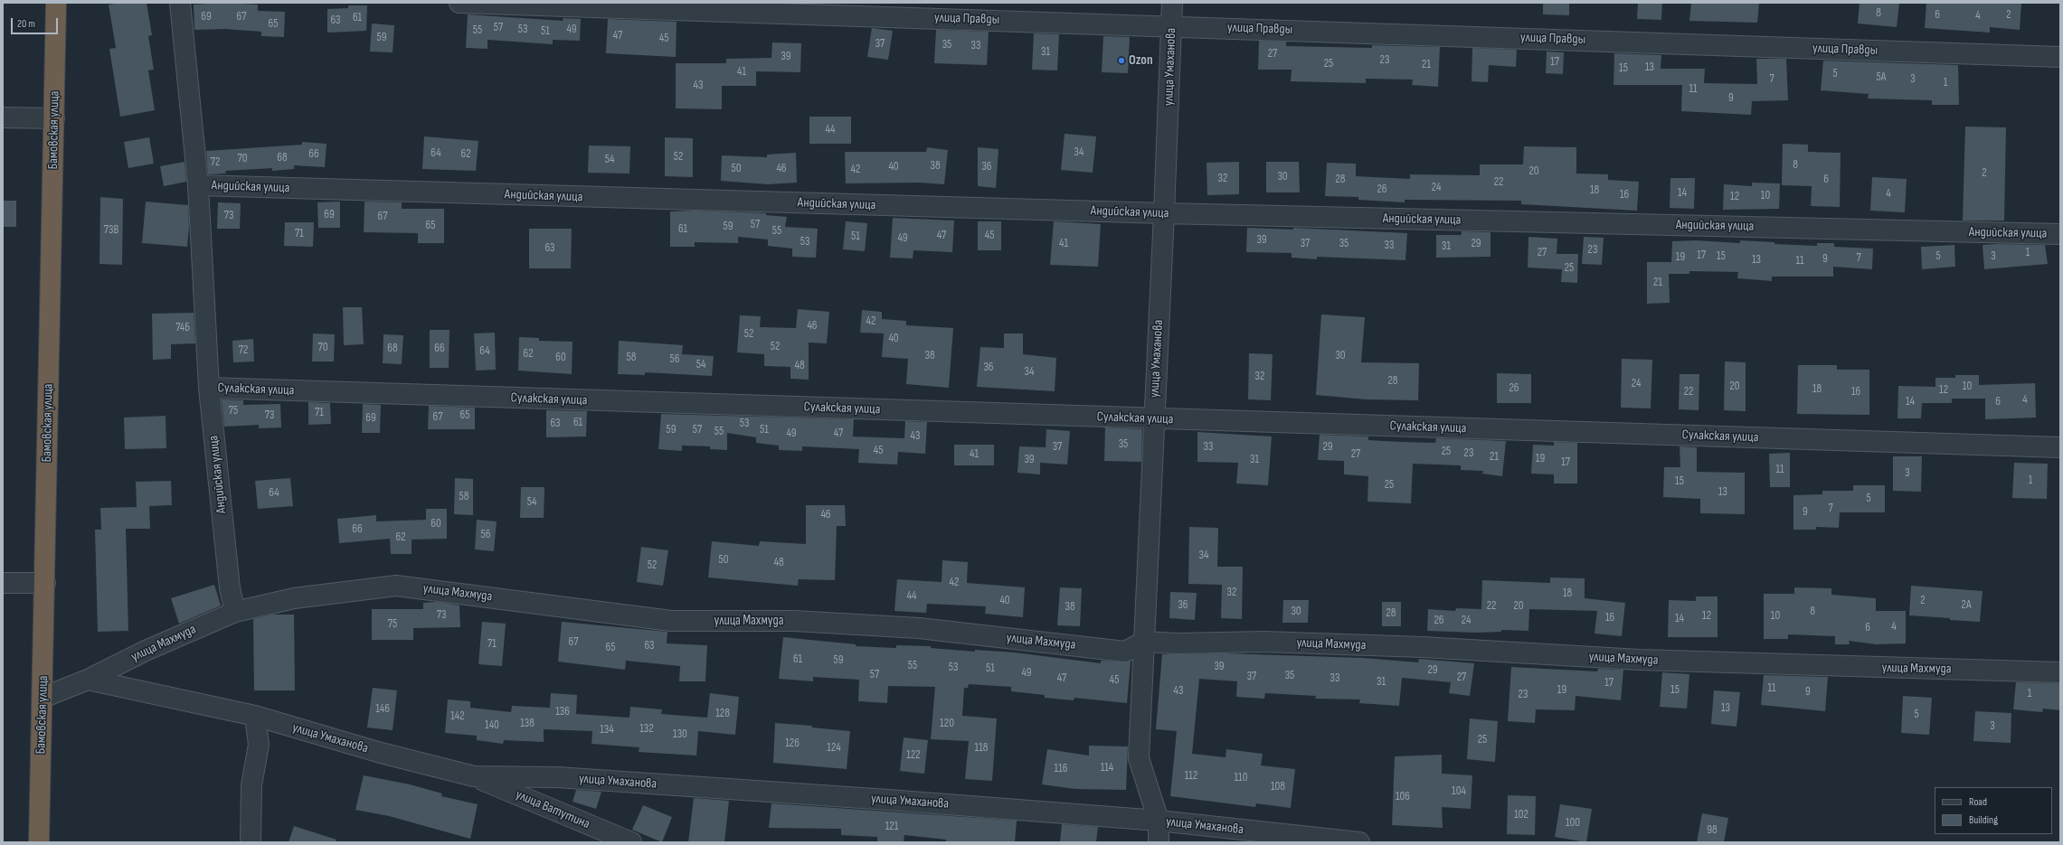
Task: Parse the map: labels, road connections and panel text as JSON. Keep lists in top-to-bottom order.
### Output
{
  "streets": {
    "highway": ["Бамовская улица"],
    "street": [
      "улица Правды",
      "улица Умаханова",
      "Андийская улица",
      "Сулакская улица",
      "улица Махмуда",
      "улица Ватутина"
    ]
  },
  "crossings": [
    ["улица Правды", "улица Умаханова"],
    ["улица Умаханова", "Андийская улица"],
    ["улица Умаханова", "Сулакская улица"],
    ["улица Умаханова", "улица Махмуда"],
    ["улица Умаханова", "улица Ватутина"],
    ["Бамовская улица", "улица Махмуда"],
    ["Андийская улица", "Сулакская улица"],
    ["Андийская улица", "улица Махмуда"]
  ],
  "places": ["Ozon"],
  "house_numbers": [
    "8",
    "6",
    "2",
    "4",
    "69",
    "67",
    "61",
    "63",
    "65",
    "57",
    "53",
    "49",
    "55",
    "51",
    "47",
    "59",
    "45",
    "37",
    "35",
    "33",
    "31",
    "27",
    "39",
    "23",
    "17",
    "25",
    "21",
    "13",
    "15",
    "41",
    "5",
    "5А",
    "7",
    "3",
    "1",
    "43",
    "11",
    "9",
    "44",
    "34",
    "64",
    "66",
    "62",
    "52",
    "68",
    "70",
    "54",
    "72",
    "8",
    "38",
    "40",
    "36",
    "50",
    "46",
    "42",
    "20",
    "2",
    "30",
    "32",
    "28",
    "6",
    "22",
    "24",
    "26",
    "18",
    "14",
    "4",
    "16",
    "10",
    "12",
    "69",
    "73",
    "67",
    "57",
    "65",
    "59",
    "61",
    "73В",
    "55",
    "71",
    "47",
    "45",
    "51",
    "49",
    "39",
    "53",
    "41",
    "37",
    "35",
    "29",
    "33",
    "31",
    "63",
    "23",
    "27",
    "1",
    "17",
    "15",
    "5",
    "3",
    "19",
    "7",
    "9",
    "13",
    "11",
    "25",
    "21",
    "42",
    "46",
    "74Б",
    "52",
    "40",
    "52",
    "70",
    "68",
    "66",
    "72",
    "64",
    "62",
    "38",
    "30",
    "60",
    "58",
    "56",
    "54",
    "48",
    "36",
    "34",
    "32",
    "28",
    "24",
    "20",
    "10",
    "26",
    "18",
    "12",
    "22",
    "16",
    "4",
    "14",
    "6",
    "75",
    "71",
    "73",
    "65",
    "67",
    "69",
    "61",
    "63",
    "53",
    "59",
    "57",
    "51",
    "55",
    "49",
    "47",
    "43",
    "35",
    "37",
    "33",
    "29",
    "45",
    "25",
    "23",
    "41",
    "27",
    "21",
    "19",
    "39",
    "31",
    "17",
    "11",
    "3",
    "1",
    "15",
    "25",
    "13",
    "64",
    "58",
    "5",
    "54",
    "7",
    "9",
    "46",
    "60",
    "66",
    "56",
    "62",
    "34",
    "50",
    "48",
    "52",
    "42",
    "32",
    "18",
    "44",
    "40",
    "2",
    "36",
    "2А",
    "22",
    "20",
    "38",
    "30",
    "8",
    "28",
    "73",
    "12",
    "10",
    "16",
    "14",
    "26",
    "24",
    "75",
    "4",
    "6",
    "67",
    "71",
    "63",
    "65",
    "61",
    "59",
    "55",
    "39",
    "53",
    "51",
    "29",
    "49",
    "57",
    "35",
    "37",
    "27",
    "47",
    "33",
    "45",
    "31",
    "17",
    "11",
    "19",
    "15",
    "43",
    "9",
    "1",
    "23",
    "13",
    "146",
    "136",
    "128",
    "5",
    "142",
    "138",
    "120",
    "140",
    "3",
    "132",
    "134",
    "130",
    "25",
    "126",
    "124",
    "118",
    "122",
    "114",
    "116",
    "112",
    "110",
    "108",
    "104",
    "106",
    "102",
    "100",
    "121",
    "98"
  ],
  "legend": ["Road", "Building"],
  "scale_bar": "20 m"
}
